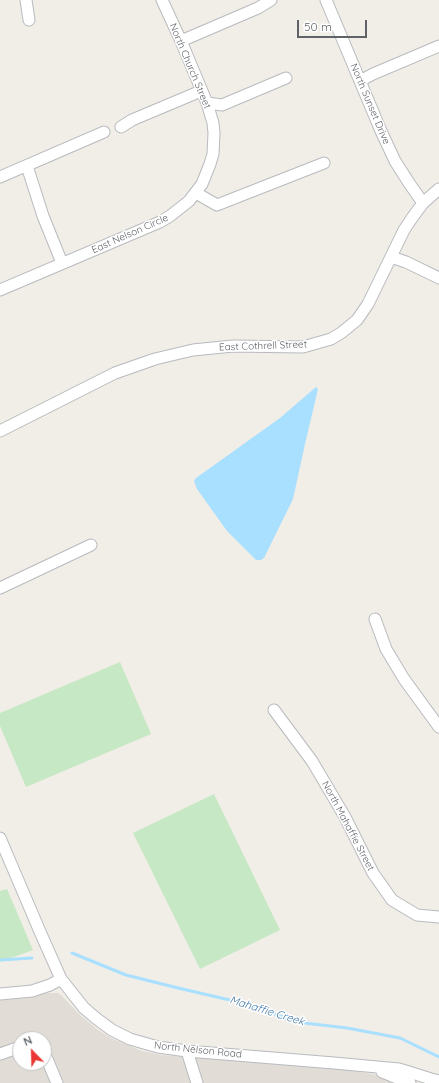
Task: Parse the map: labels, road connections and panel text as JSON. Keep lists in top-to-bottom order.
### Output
{
  "streets": {
    "street": [
      "North Church Street",
      "North Sunset Drive",
      "East Nelson Circle",
      "East Cothrell Street",
      "North Mahaffie Street",
      "North Nelson Road"
    ]
  },
  "crossings": [
    ["North Church Street", "East Nelson Circle"],
    ["North Sunset Drive", "East Cothrell Street"]
  ],
  "water": ["Mahaffie Creek"],
  "scale_bar": "50 m",
  "north": "top left"
}
